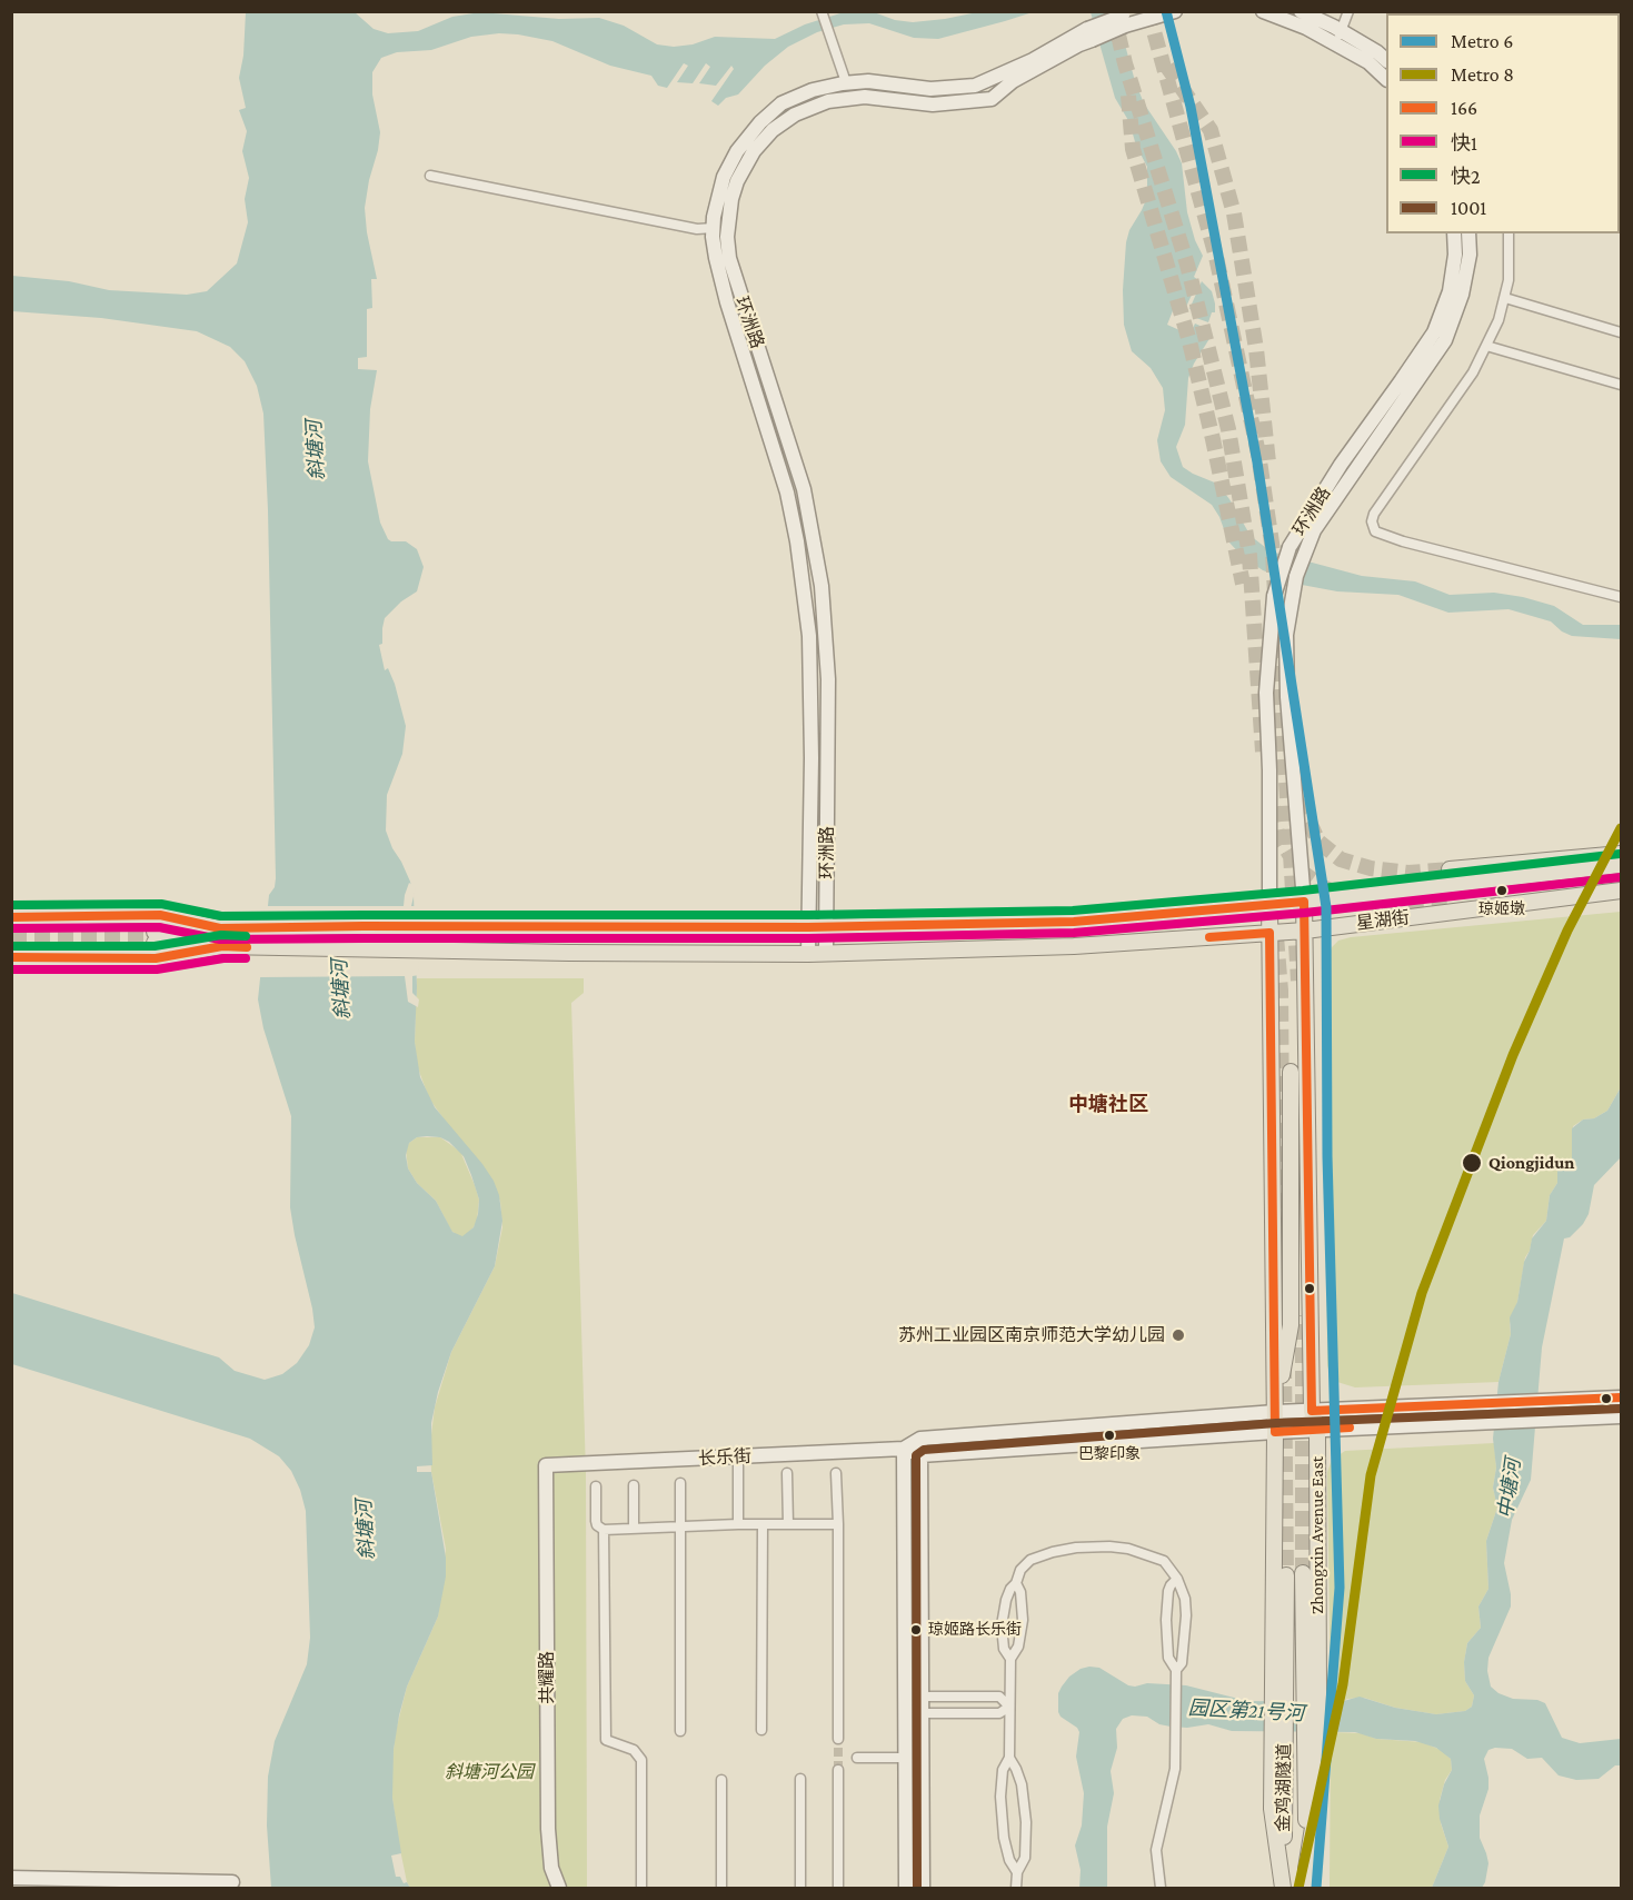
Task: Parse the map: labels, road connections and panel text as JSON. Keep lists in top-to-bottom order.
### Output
{
  "streets": {
    "main road": ["星湖街", "Zhongxin Avenue East", "金鸡湖隧道"],
    "street": ["环洲路", "长乐街", "共耀路"]
  },
  "crossings": [
    ["环洲路", "星湖街"],
    ["环洲路", "Zhongxin Avenue East"],
    ["星湖街", "Zhongxin Avenue East"],
    ["长乐街", "Zhongxin Avenue East"],
    ["长乐街", "共耀路"],
    ["Zhongxin Avenue East", "金鸡湖隧道"]
  ],
  "districts": ["中塘社区"],
  "water": ["斜塘河", "中塘河", "园区第21号河"],
  "parks": ["斜塘河公园"],
  "places": [
    "琼姬墩",
    "Qiongjidun",
    "苏州工业园区南京师范大学幼儿园",
    "巴黎印象",
    "琼姬路长乐街"
  ],
  "lines": [
    "metro line 6",
    "metro line 8",
    "transit line 快2",
    "transit line 快1",
    "transit line 166",
    "transit line 1001"
  ],
  "legend": [
    "Metro 6",
    "Metro 8",
    "166",
    "快1",
    "快2",
    "1001"
  ]
}
